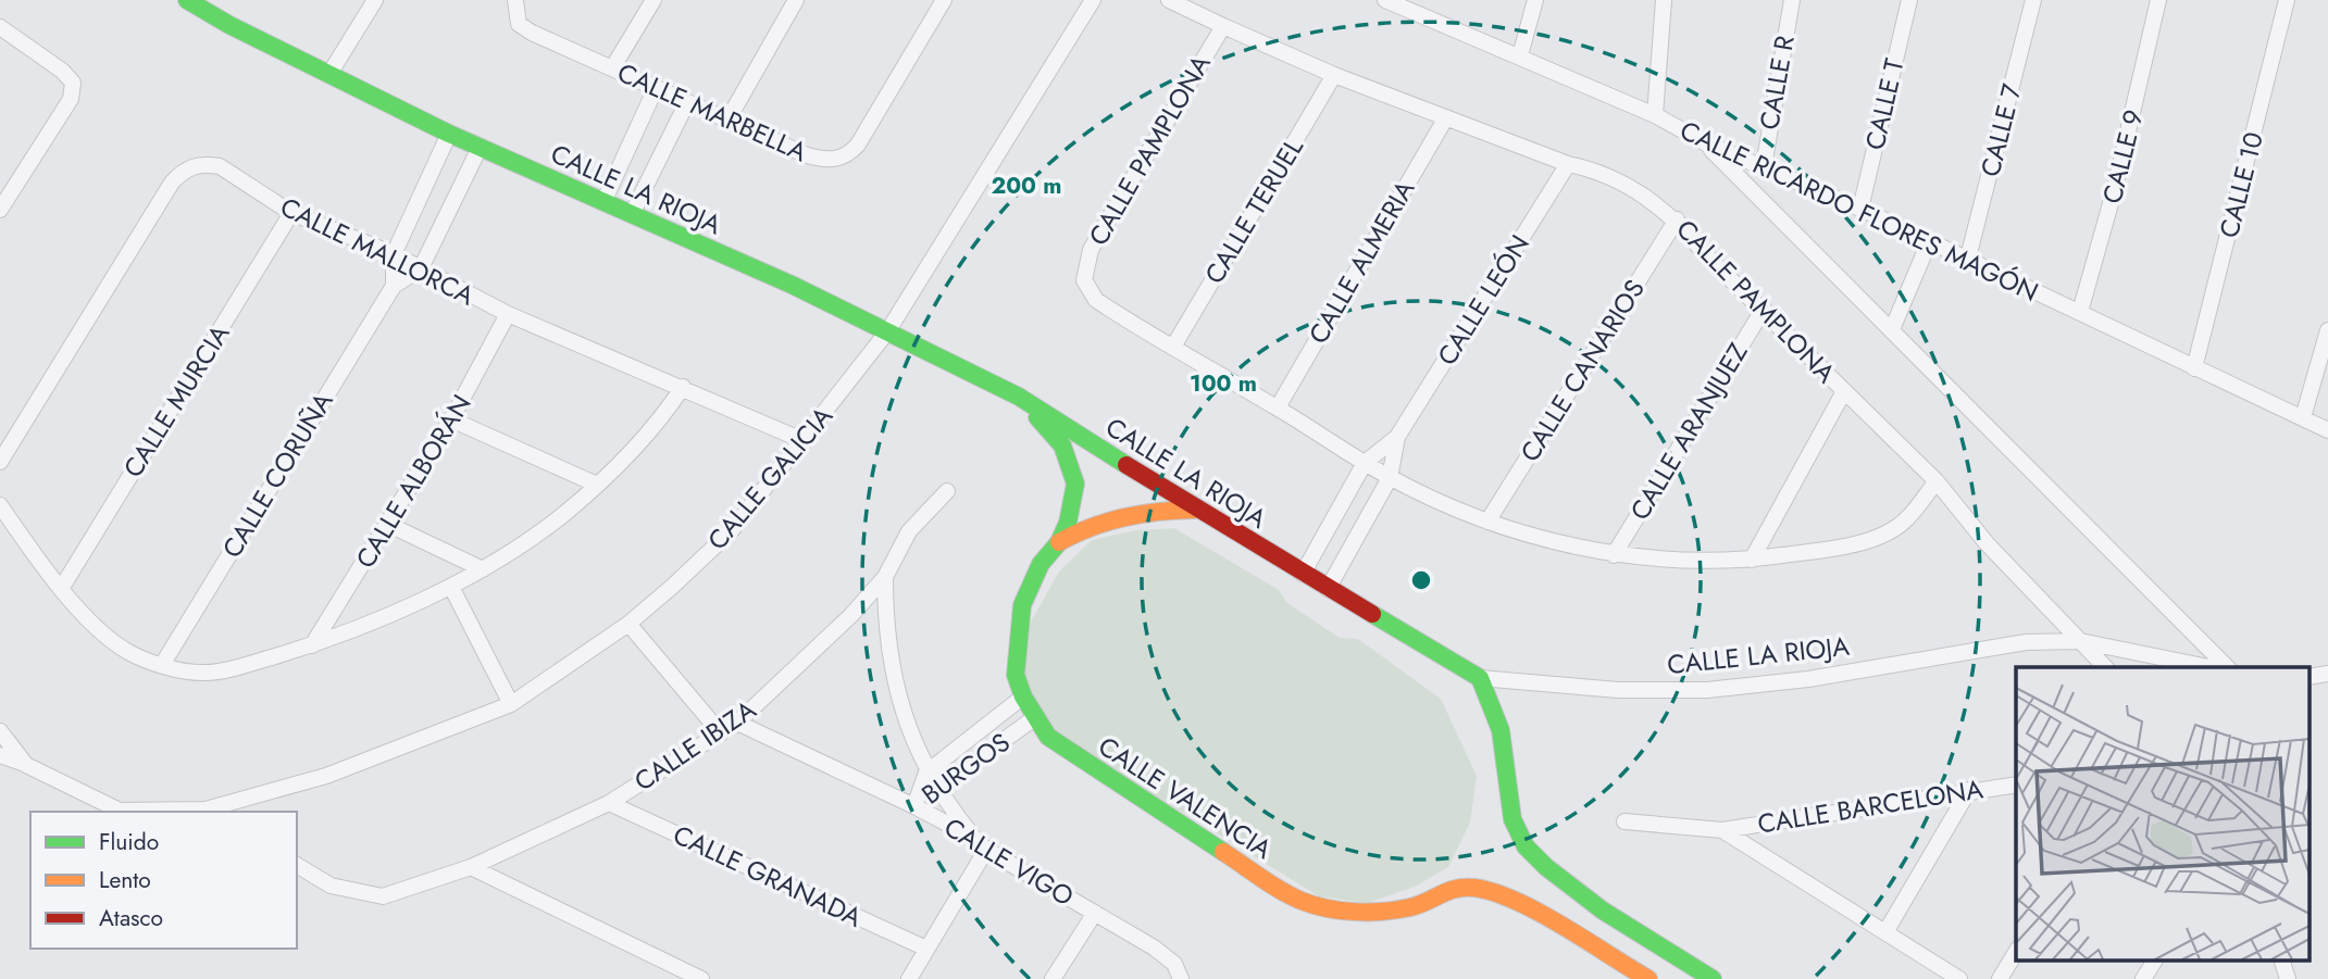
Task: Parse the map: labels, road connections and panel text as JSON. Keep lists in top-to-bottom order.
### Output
{
  "streets": {
    "street": [
      "CALLE R",
      "CALLE T",
      "CALLE MARBELLA",
      "CALLE 7",
      "CALLE PAMPLONA",
      "CALLE 9",
      "CALLE 10",
      "CALLE LA RIOJA",
      "CALLE TERUEL",
      "CALLE RICARDO FLORES MAGÓN",
      "CALLE MALLORCA",
      "CALLE ALMERIA",
      "CALLE LEÓN",
      "CALLE CANARIOS",
      "CALLE MURCIA",
      "CALLE ARANJUEZ",
      "CALLE CORUÑA",
      "CALLE GALICIA",
      "CALLE ALBORÁN",
      "CALLE IBIZA",
      "BURGOS",
      "CALLE VALENCIA",
      "CALLE BARCELONA",
      "CALLE VIGO",
      "CALLE GRANADA"
    ]
  },
  "crossings": [
    ["CALLE R", "CALLE RICARDO FLORES MAGÓN"],
    ["CALLE T", "CALLE RICARDO FLORES MAGÓN"],
    ["CALLE 7", "CALLE RICARDO FLORES MAGÓN"],
    ["CALLE PAMPLONA", "CALLE LA RIOJA"],
    ["CALLE PAMPLONA", "CALLE TERUEL"],
    ["CALLE PAMPLONA", "CALLE ALMERIA"],
    ["CALLE PAMPLONA", "CALLE LEÓN"],
    ["CALLE PAMPLONA", "CALLE CANARIOS"],
    ["CALLE PAMPLONA", "CALLE ARANJUEZ"],
    ["CALLE 9", "CALLE RICARDO FLORES MAGÓN"],
    ["CALLE 10", "CALLE RICARDO FLORES MAGÓN"],
    ["CALLE LA RIOJA", "CALLE LEÓN"],
    ["CALLE LA RIOJA", "CALLE GALICIA"],
    ["CALLE LA RIOJA", "CALLE VALENCIA"],
    ["CALLE MALLORCA", "CALLE MURCIA"],
    ["CALLE MALLORCA", "CALLE CORUÑA"],
    ["CALLE MALLORCA", "CALLE GALICIA"],
    ["CALLE MALLORCA", "CALLE ALBORÁN"],
    ["CALLE IBIZA", "BURGOS"],
    ["CALLE IBIZA", "CALLE VIGO"],
    ["CALLE IBIZA", "CALLE GRANADA"],
    ["BURGOS", "CALLE VALENCIA"],
    ["BURGOS", "CALLE VIGO"]
  ],
  "legend": ["Fluido", "Lento", "Atasco"],
  "rings": ["200 m", "100 m"]
}
